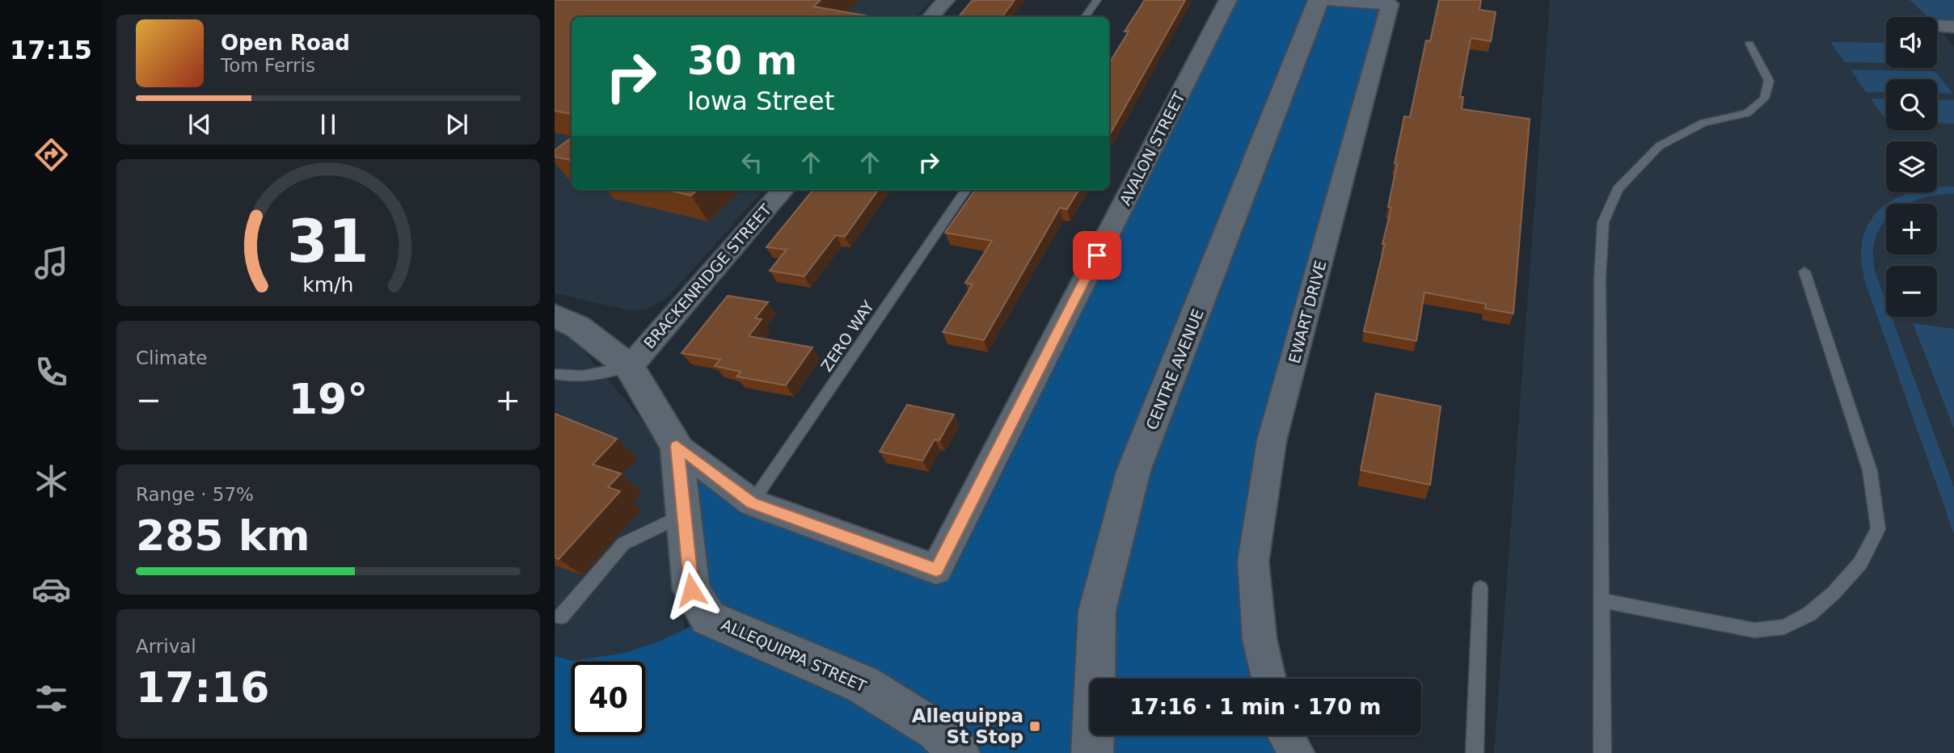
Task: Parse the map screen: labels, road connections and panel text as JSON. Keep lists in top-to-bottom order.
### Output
{
  "streets": {
    "main road": ["CENTRE AVENUE", "ALLEQUIPPA STREET"],
    "street": ["AVALON STREET", "BRACKENRIDGE STREET", "EWART DRIVE"],
    "lane": ["ZERO WAY"]
  },
  "crossings": [
    ["AVALON STREET", "ZERO WAY"],
    ["BRACKENRIDGE STREET", "ALLEQUIPPA STREET"]
  ],
  "places": {
    "transit": ["Allequippa St Stop"]
  },
  "page": {
    "tabs": "17:15",
    "map_buttons": ["+", "−"],
    "turn": ["30 m", "Iowa Street"],
    "song": ["Open Road", "Tom Ferris"],
    "tile": [
      "Climate",
      ["Range · 57%", "285 km"],
      ["Arrival", "17:16"]
    ],
    "heat": ["−", "19°", "+"],
    "limit": "40",
    "trip": "17:16 · 1 min · 170 m",
    "gauge": ["31", "km/h"]
  }
}
